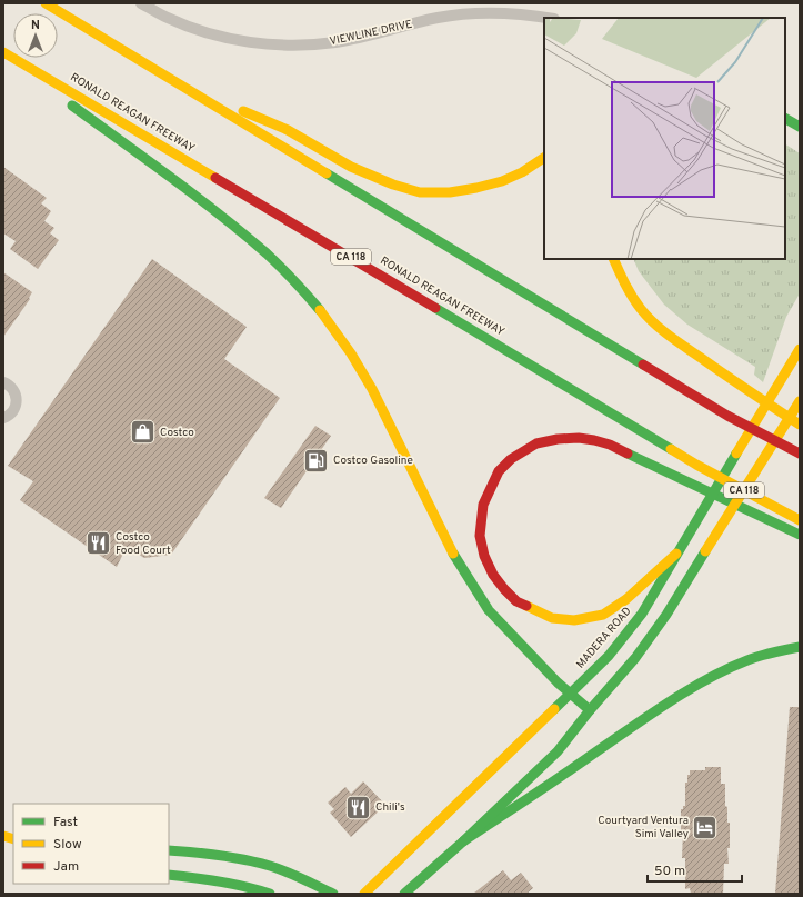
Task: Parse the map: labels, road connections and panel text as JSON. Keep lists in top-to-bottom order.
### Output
{
  "streets": {
    "main road": ["RONALD REAGAN FREEWAY", "CA 118", "MADERA ROAD"],
    "street": ["VIEWLINE DRIVE"]
  },
  "places": {
    "shop": ["Costco"],
    "fuel station": ["Costco Gasoline"],
    "restaurant": ["Costco Food Court", "Chili's"],
    "hotel": ["Courtyard Ventura Simi Valley"]
  },
  "legend": ["Fast", "Slow", "Jam"],
  "scale_bar": "50 m",
  "north": "top"
}
